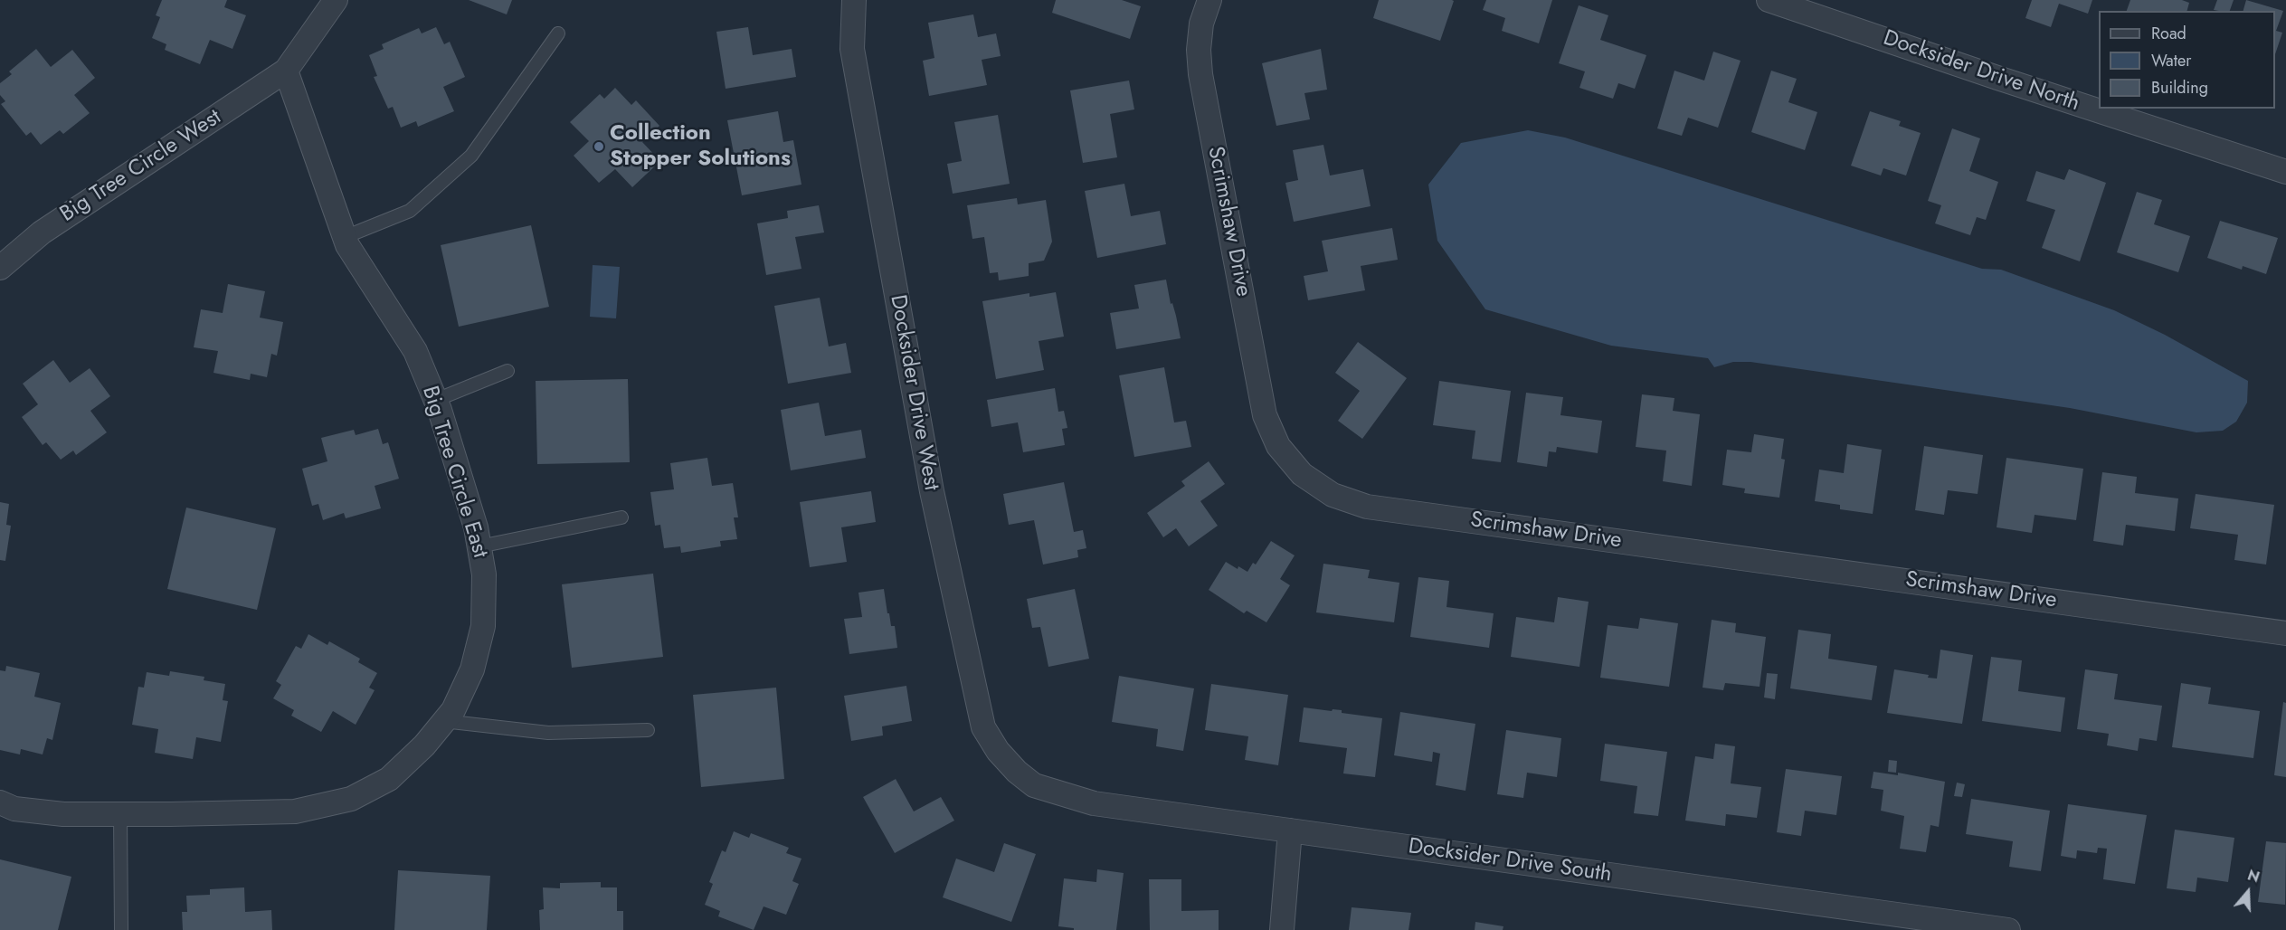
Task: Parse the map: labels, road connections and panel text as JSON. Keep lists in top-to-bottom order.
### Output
{
  "streets": {
    "street": [
      "Docksider Drive North",
      "Big Tree Circle West",
      "Scrimshaw Drive",
      "Docksider Drive West",
      "Big Tree Circle East",
      "Docksider Drive South"
    ]
  },
  "crossings": [
    ["Big Tree Circle West", "Big Tree Circle East"],
    ["Docksider Drive West", "Docksider Drive South"]
  ],
  "places": ["Collection Stopper Solutions"],
  "legend": ["Road", "Water", "Building"],
  "north": "top"
}
